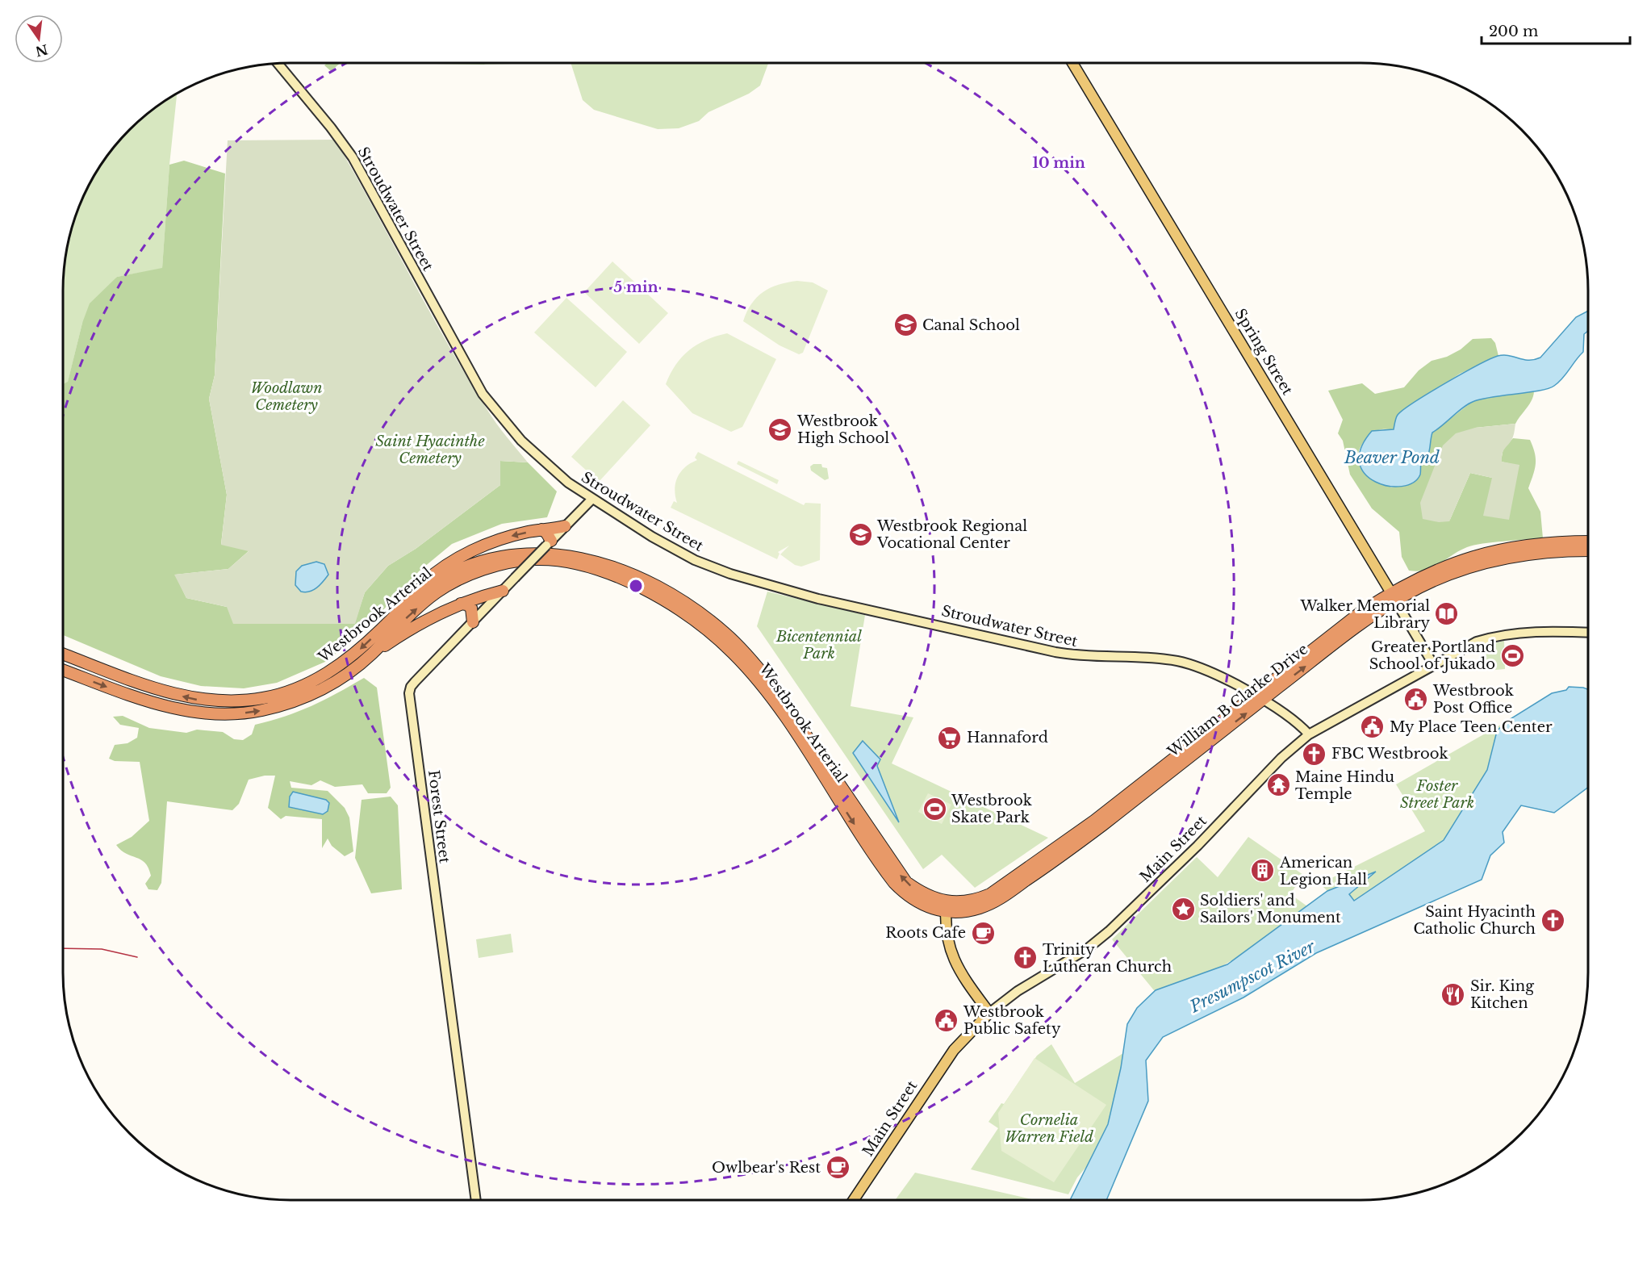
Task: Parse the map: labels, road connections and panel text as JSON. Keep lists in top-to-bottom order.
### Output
{
  "streets": {
    "highway": ["Westbrook Arterial", "William B Clarke Drive"],
    "main road": [
      "Stroudwater Street",
      "Spring Street",
      "Forest Street",
      "Main Street"
    ]
  },
  "crossings": [
    ["Stroudwater Street", "William B Clarke Drive"],
    ["Stroudwater Street", "Forest Street"],
    ["Stroudwater Street", "Main Street"],
    ["Spring Street", "William B Clarke Drive"],
    ["Spring Street", "Main Street"],
    ["Westbrook Arterial", "William B Clarke Drive"]
  ],
  "water": ["Beaver Pond", "Presumpscot River"],
  "parks": [
    "Woodlawn Cemetery",
    "Saint Hyacinthe Cemetery",
    "Bicentennial Park",
    "Foster Street Park",
    "Cornelia Warren Field"
  ],
  "places": {
    "school or university": ["Canal School", "Westbrook High School", "Westbrook Regional Vocational Center"],
    "library": ["Walker Memorial Library"],
    "sports": ["Greater Portland School of Jukado", "Westbrook Skate Park"],
    "public building": ["Westbrook Post Office", "My Place Teen Center", "Westbrook Public Safety"],
    "supermarket": ["Hannaford"],
    "church": ["FBC Westbrook", "Saint Hyacinth Catholic Church", "Trinity Lutheran Church"],
    "temple": ["Maine Hindu Temple"],
    "building": ["American Legion Hall"],
    "place": ["Soldiers' and Sailors' Monument"],
    "cafe": ["Roots Cafe", "Owlbear's Rest"],
    "restaurant": ["Sir. King Kitchen"]
  },
  "scale_bar": "200 m",
  "north": "bottom",
  "rings": ["10 min", "5 min"]
}
